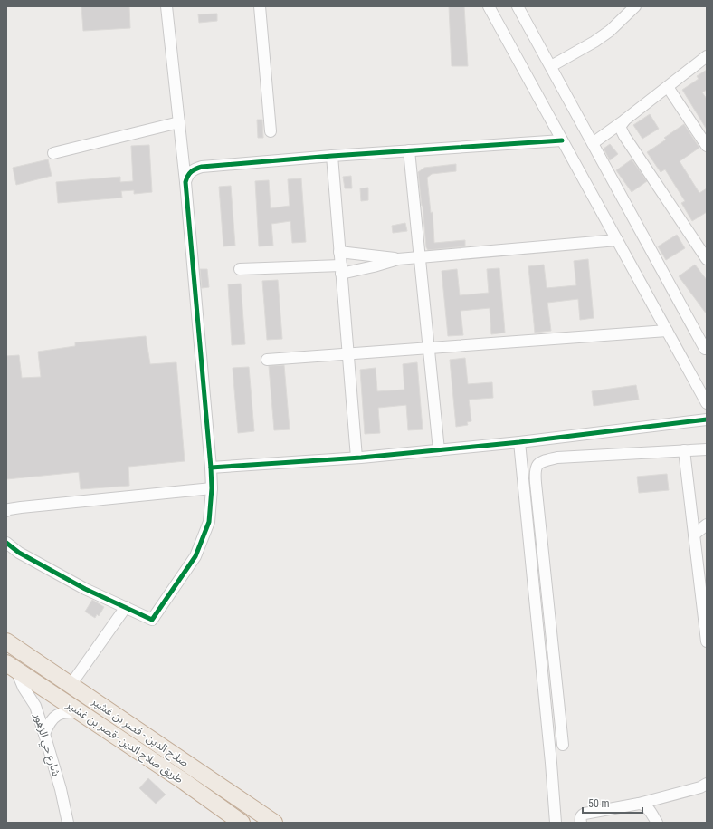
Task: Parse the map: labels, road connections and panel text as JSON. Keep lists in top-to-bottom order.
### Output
{
  "streets": {
    "highway": ["صلاح الدين - قصر بن غشير", "طريق صلاح الدين -قصر بن غشير"],
    "street": ["شارع حي الزهور"]
  },
  "crossings": [
    ["طريق صلاح الدين -قصر بن غشير", "شارع حي الزهور"]
  ],
  "scale_bar": "50 m"
}
